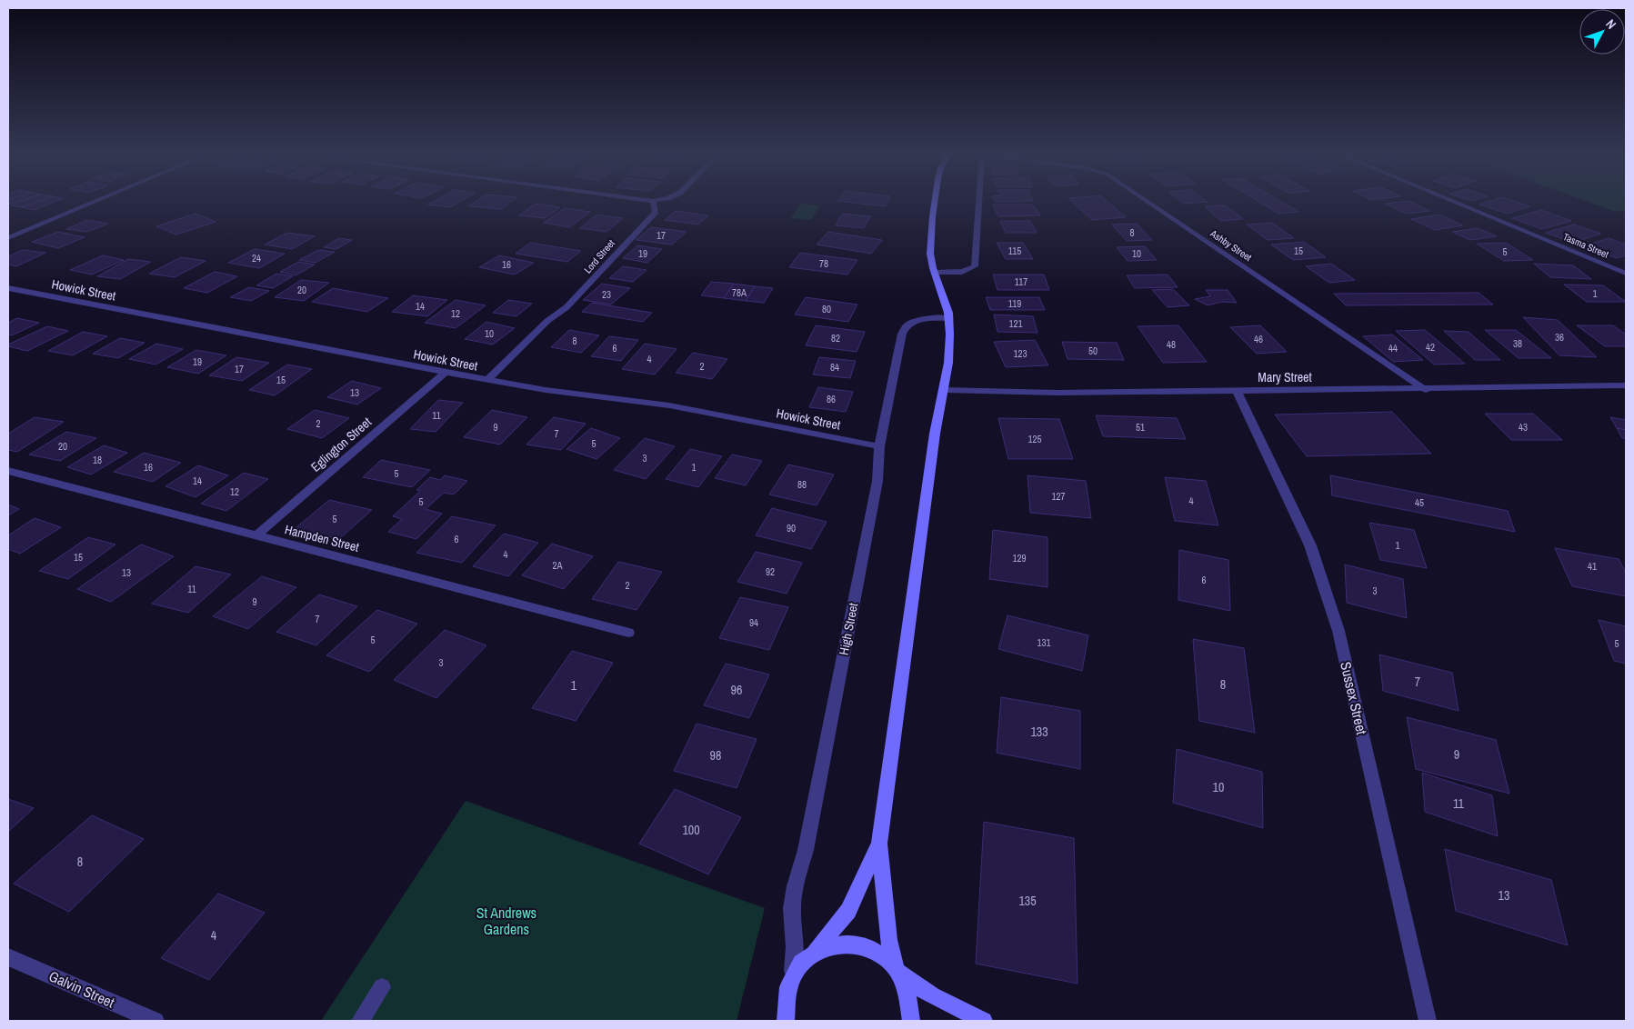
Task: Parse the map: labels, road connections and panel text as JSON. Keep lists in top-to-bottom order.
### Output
{
  "streets": {
    "street": [
      "Ashby Street",
      "Tasma Street",
      "Lord Street",
      "Howick Street",
      "Mary Street",
      "Eglington Street",
      "Hampden Street",
      "High Street",
      "Sussex Street",
      "Galvin Street"
    ]
  },
  "crossings": [
    ["Ashby Street", "Mary Street"],
    ["Lord Street", "Howick Street"],
    ["Howick Street", "Eglington Street"],
    ["Howick Street", "High Street"],
    ["Mary Street", "Sussex Street"],
    ["Eglington Street", "Hampden Street"]
  ],
  "parks": ["St Andrews Gardens"],
  "house_numbers": [
    "8",
    "17",
    "115",
    "15",
    "5",
    "19",
    "10",
    "24",
    "78",
    "16",
    "117",
    "20",
    "78A",
    "1",
    "23",
    "119",
    "14",
    "80",
    "12",
    "121",
    "10",
    "36",
    "82",
    "46",
    "8",
    "38",
    "48",
    "42",
    "6",
    "44",
    "50",
    "123",
    "4",
    "19",
    "2",
    "84",
    "17",
    "15",
    "13",
    "86",
    "11",
    "2",
    "9",
    "51",
    "43",
    "7",
    "125",
    "5",
    "20",
    "3",
    "18",
    "16",
    "1",
    "5",
    "14",
    "88",
    "12",
    "127",
    "4",
    "5",
    "45",
    "5",
    "90",
    "6",
    "1",
    "4",
    "15",
    "129",
    "2A",
    "41",
    "92",
    "13",
    "6",
    "2",
    "11",
    "3",
    "9",
    "7",
    "94",
    "5",
    "131",
    "5",
    "3",
    "7",
    "8",
    "1",
    "96",
    "133",
    "9",
    "98",
    "10",
    "11",
    "100",
    "8",
    "13",
    "135",
    "4"
  ],
  "north": "top right"
}
